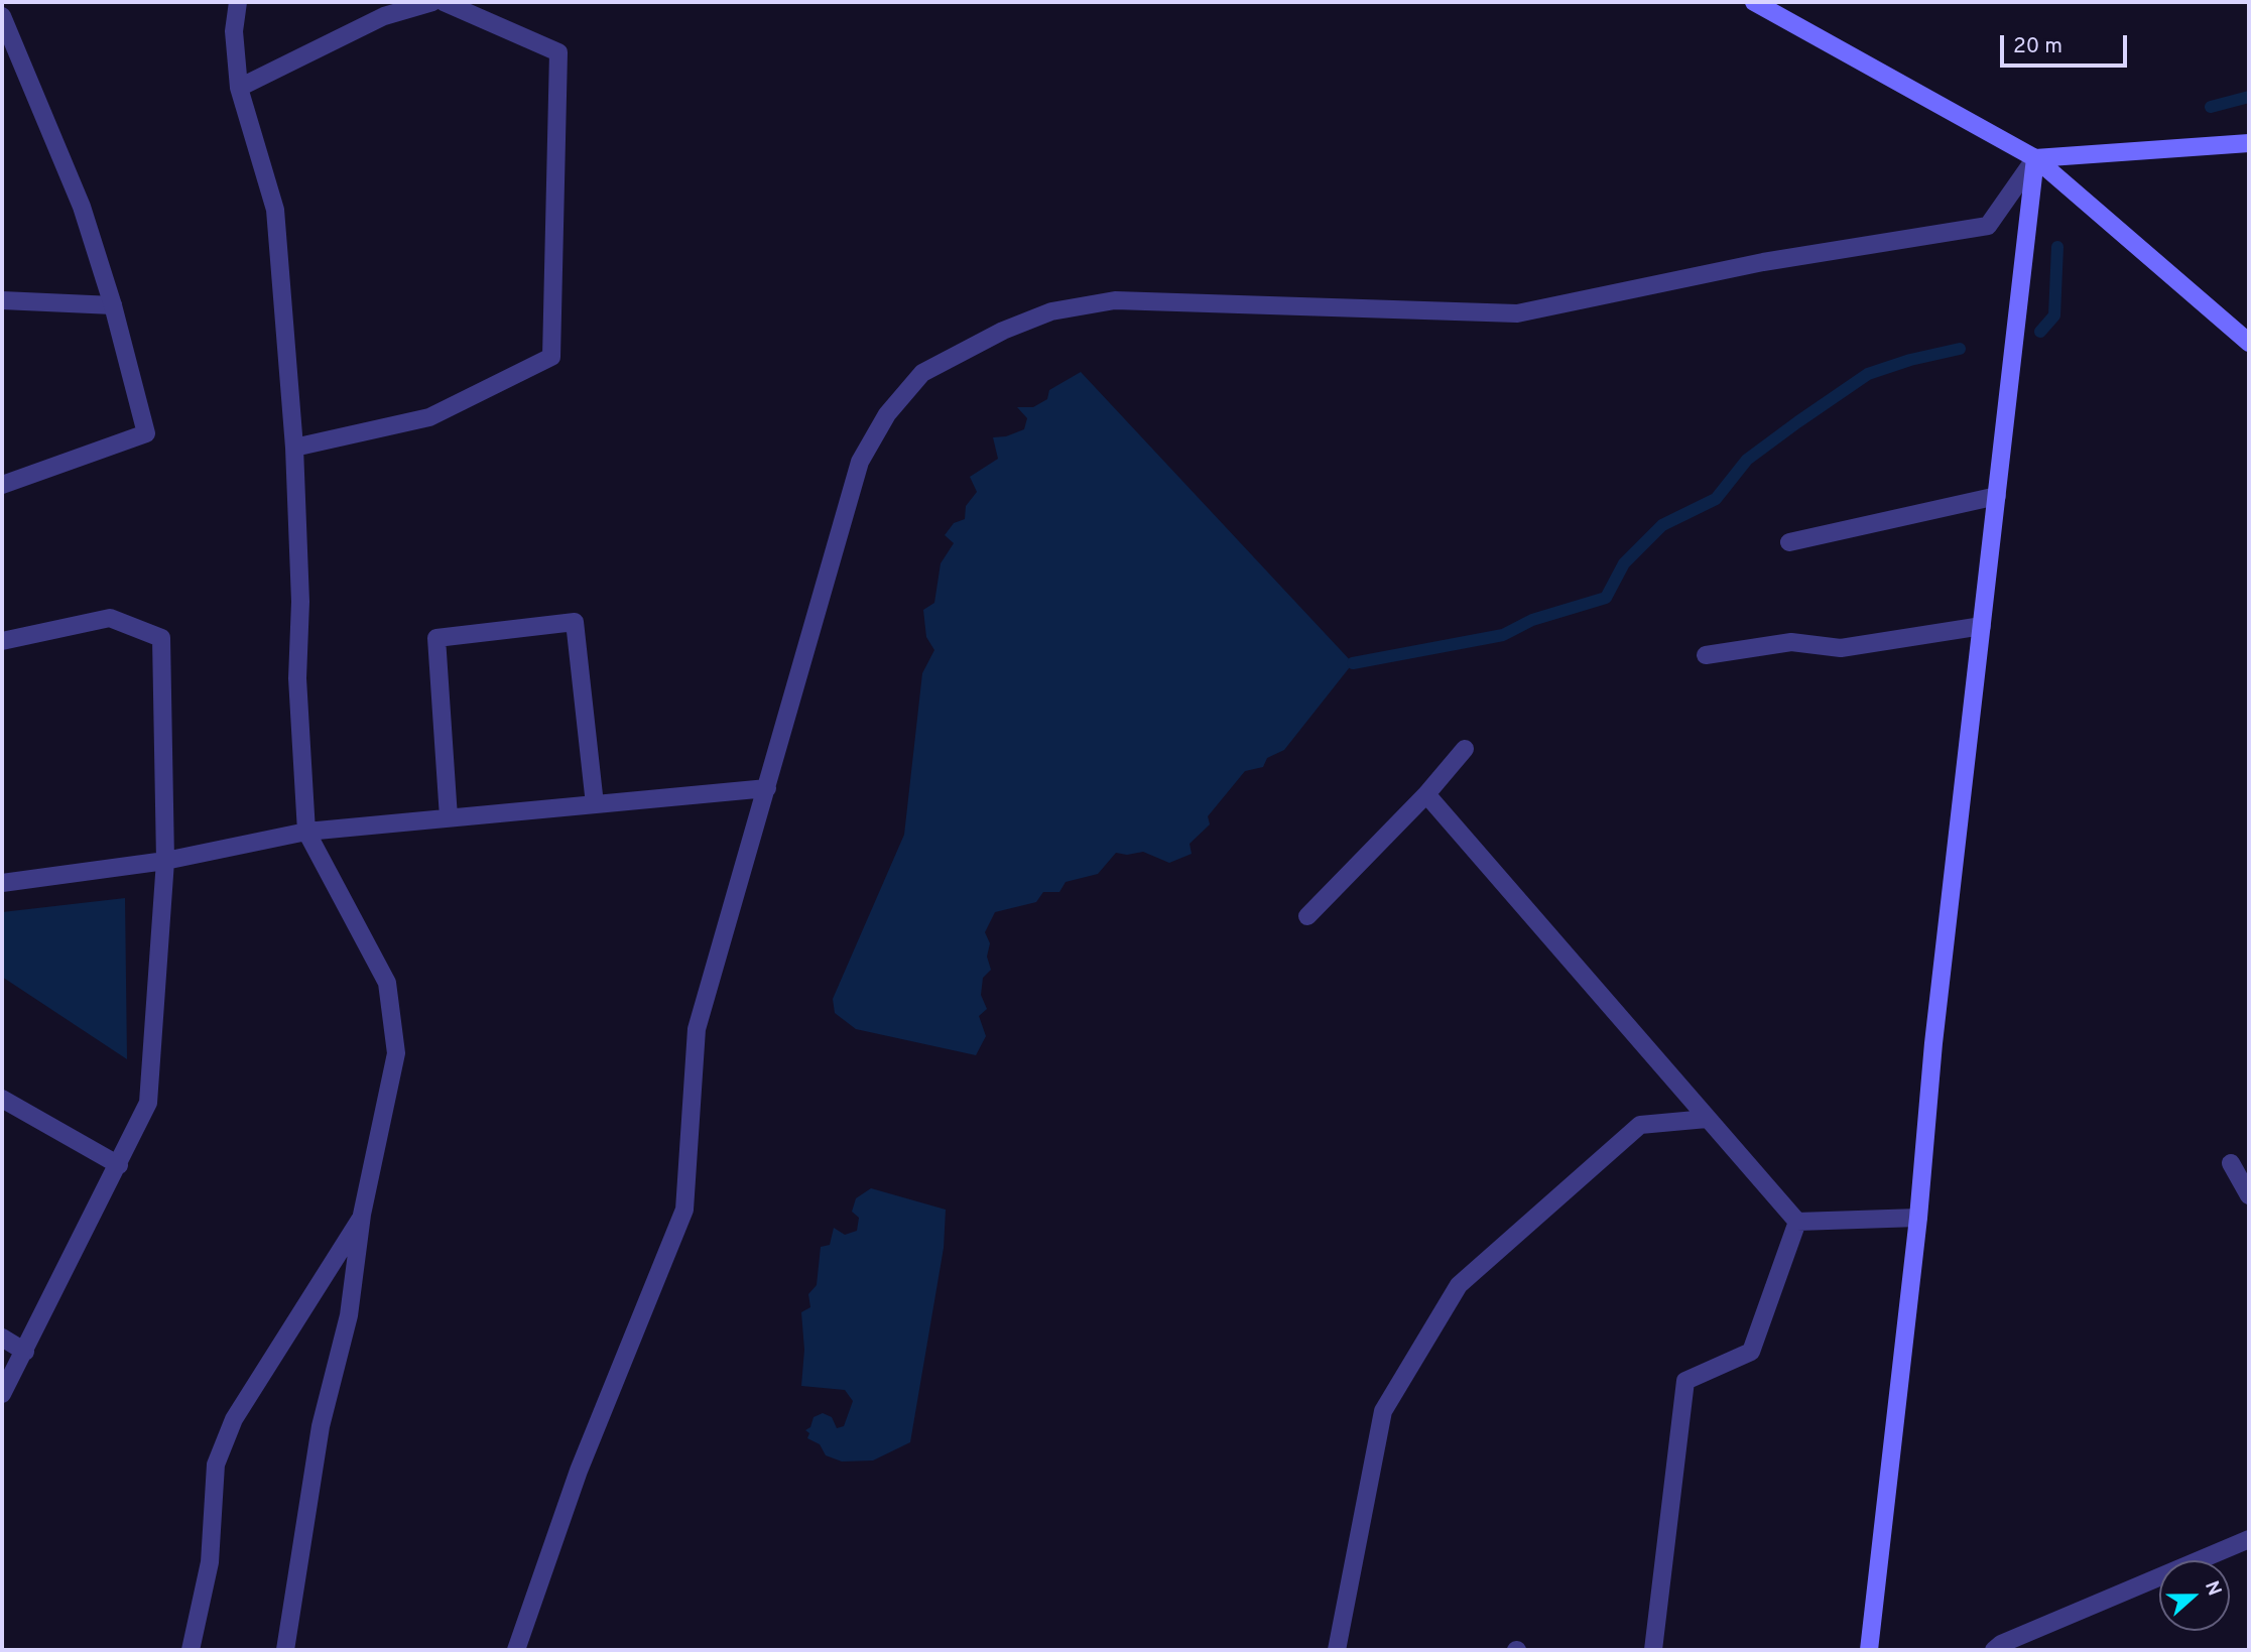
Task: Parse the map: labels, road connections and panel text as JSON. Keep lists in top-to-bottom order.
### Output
{
  "scale_bar": "20 m",
  "north": "right"
}
